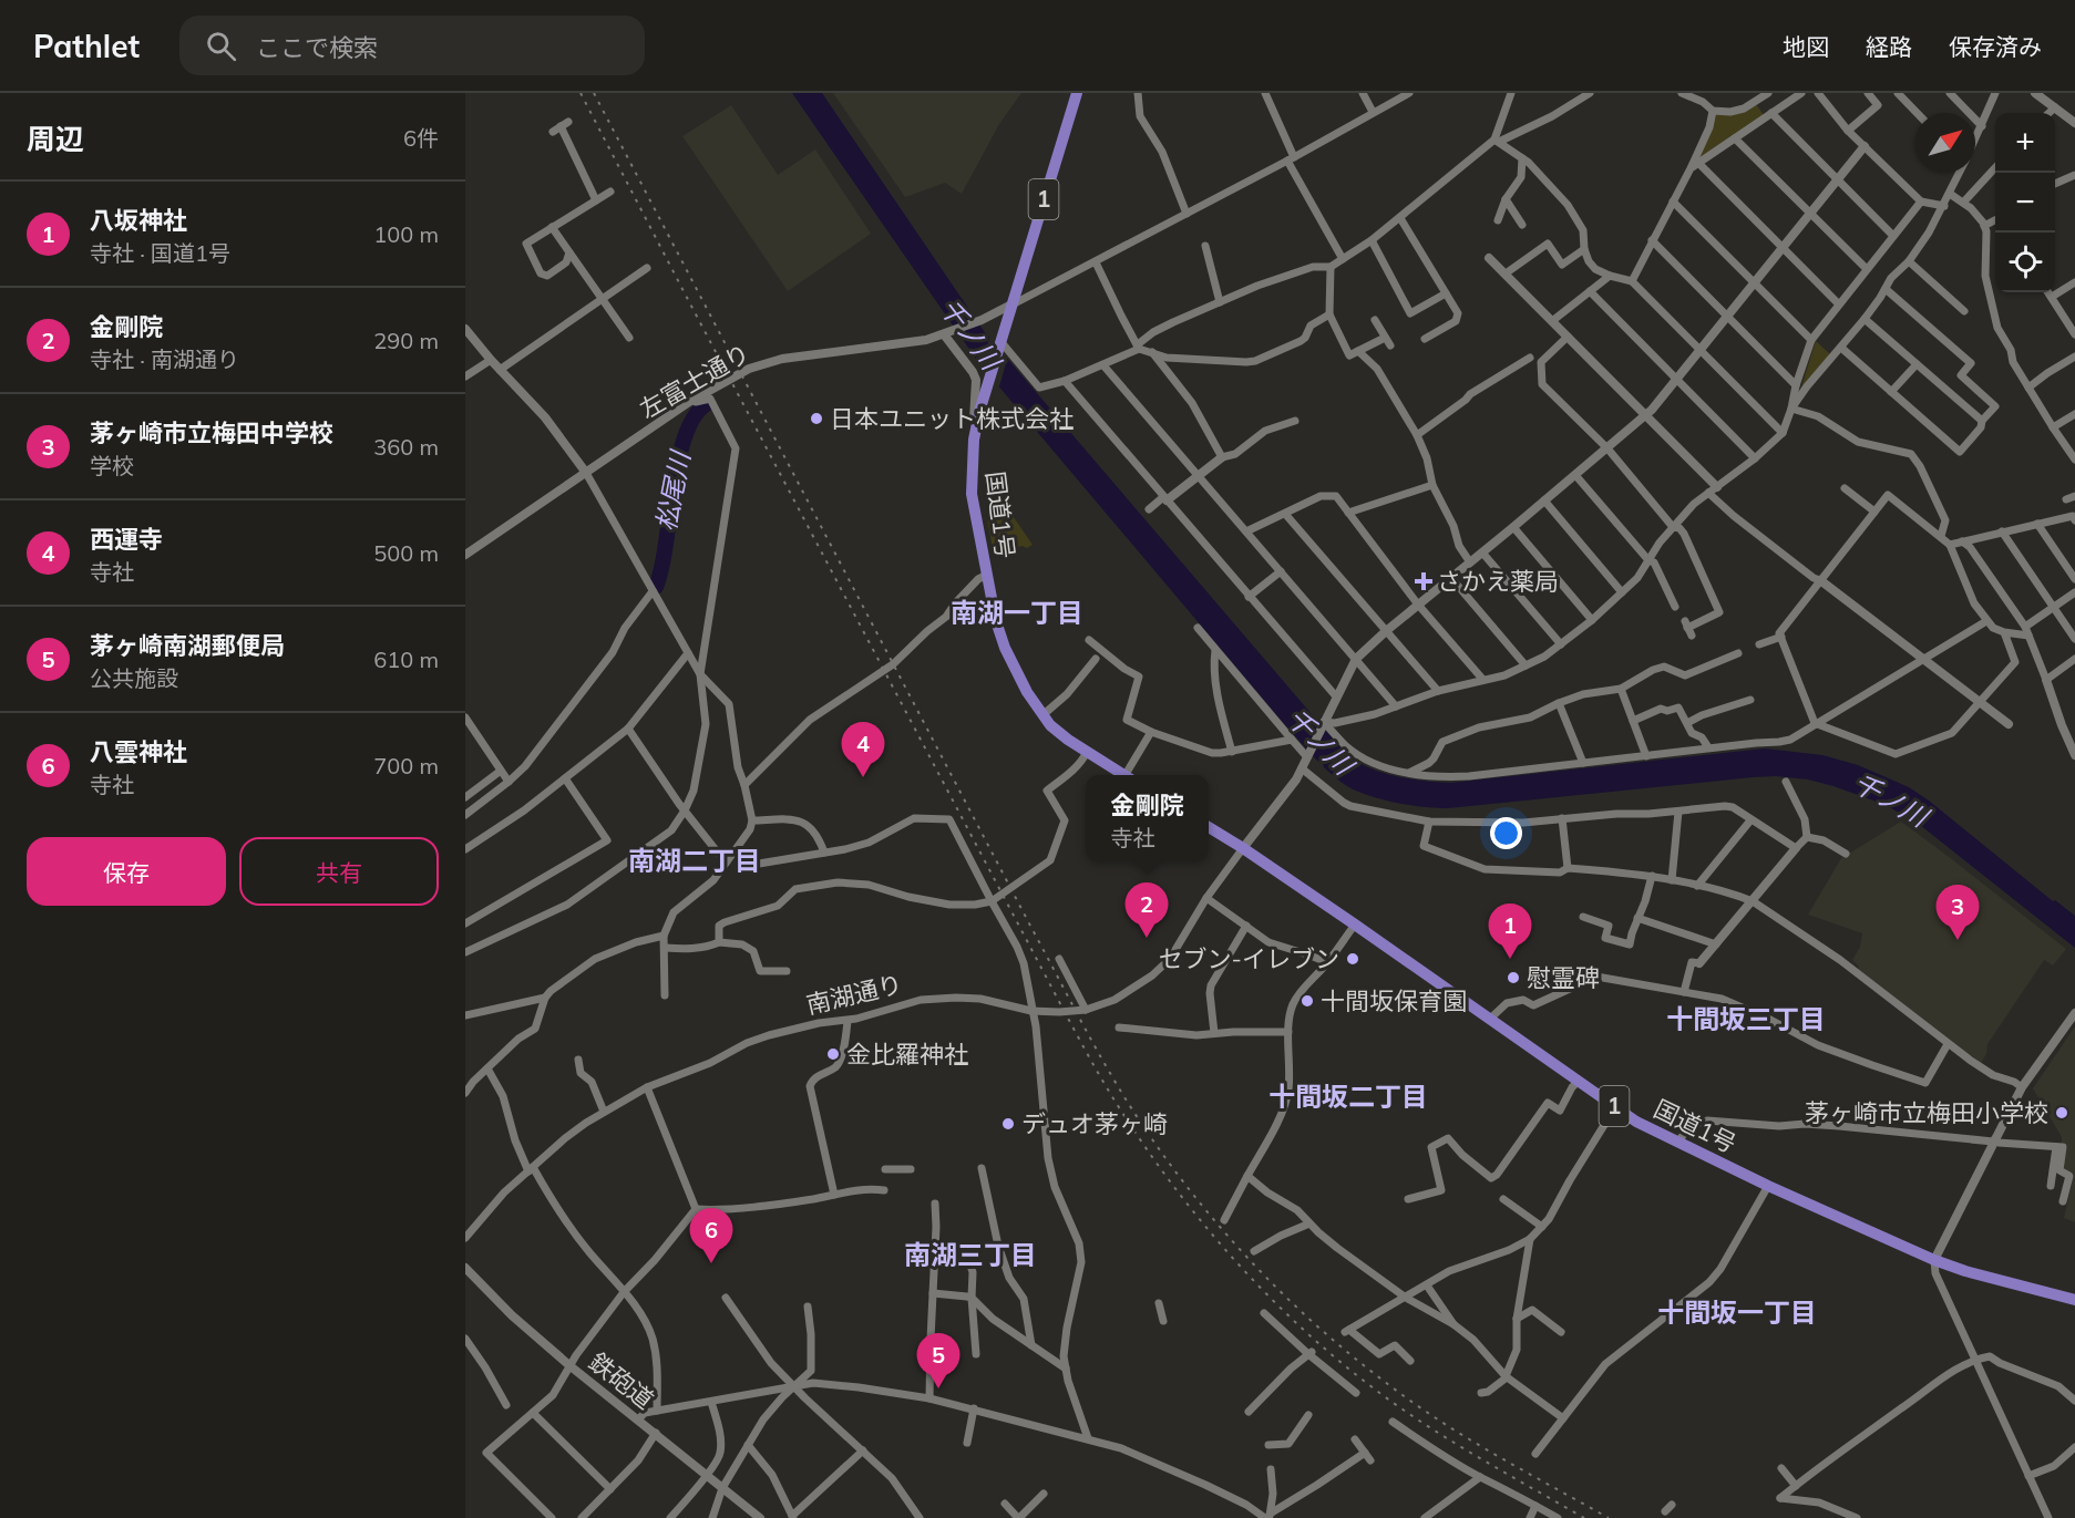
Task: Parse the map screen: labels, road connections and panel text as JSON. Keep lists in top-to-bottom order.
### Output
{
  "streets": {
    "highway": ["1", "国道1号"],
    "street": ["左富士通り", "南湖通り", "鉄砲道"]
  },
  "crossings": [
    ["左富士通り", "国道1号"],
    ["国道1号", "南湖通り"]
  ],
  "districts": [
    "南湖一丁目",
    "南湖二丁目",
    "十間坂三丁目",
    "十間坂二丁目",
    "南湖三丁目",
    "十間坂一丁目"
  ],
  "water": ["千ノ川", "松尾川"],
  "places": {
    "other": [
      "日本ユニット株式会社",
      "セブン-イレブン",
      "慰霊碑",
      "十間坂保育園",
      "金比羅神社",
      "茅ヶ崎市立梅田小学校",
      "デュオ茅ヶ崎"
    ],
    "health": ["さかえ薬局"]
  },
  "north": "top right",
  "page": {
    "header": "Pathlet",
    "search": "ここで検索",
    "nav": ["地図", "経路", "保存済み"],
    "heading": ["周辺", "6件"],
    "map_buttons": ["+", "−"],
    "list": [
      {
        "mark": "1",
        "name": "八坂神社",
        "note": "寺社 · 国道1号",
        "value": "100 m"
      },
      {
        "mark": "2",
        "name": "金剛院",
        "note": "寺社 · 南湖通り",
        "value": "290 m"
      },
      {
        "mark": "3",
        "name": "茅ヶ崎市立梅田中学校",
        "note": "学校",
        "value": "360 m"
      },
      {
        "mark": "4",
        "name": "西運寺",
        "note": "寺社",
        "value": "500 m"
      },
      {
        "mark": "5",
        "name": "茅ヶ崎南湖郵便局",
        "note": "公共施設",
        "value": "610 m"
      },
      {
        "mark": "6",
        "name": "八雲神社",
        "note": "寺社",
        "value": "700 m"
      }
    ],
    "pins": [
      "4",
      "2",
      "3",
      "1",
      "6",
      "5"
    ],
    "popup": ["金剛院", "寺社"],
    "buttons": ["保存", "共有"]
  }
}
